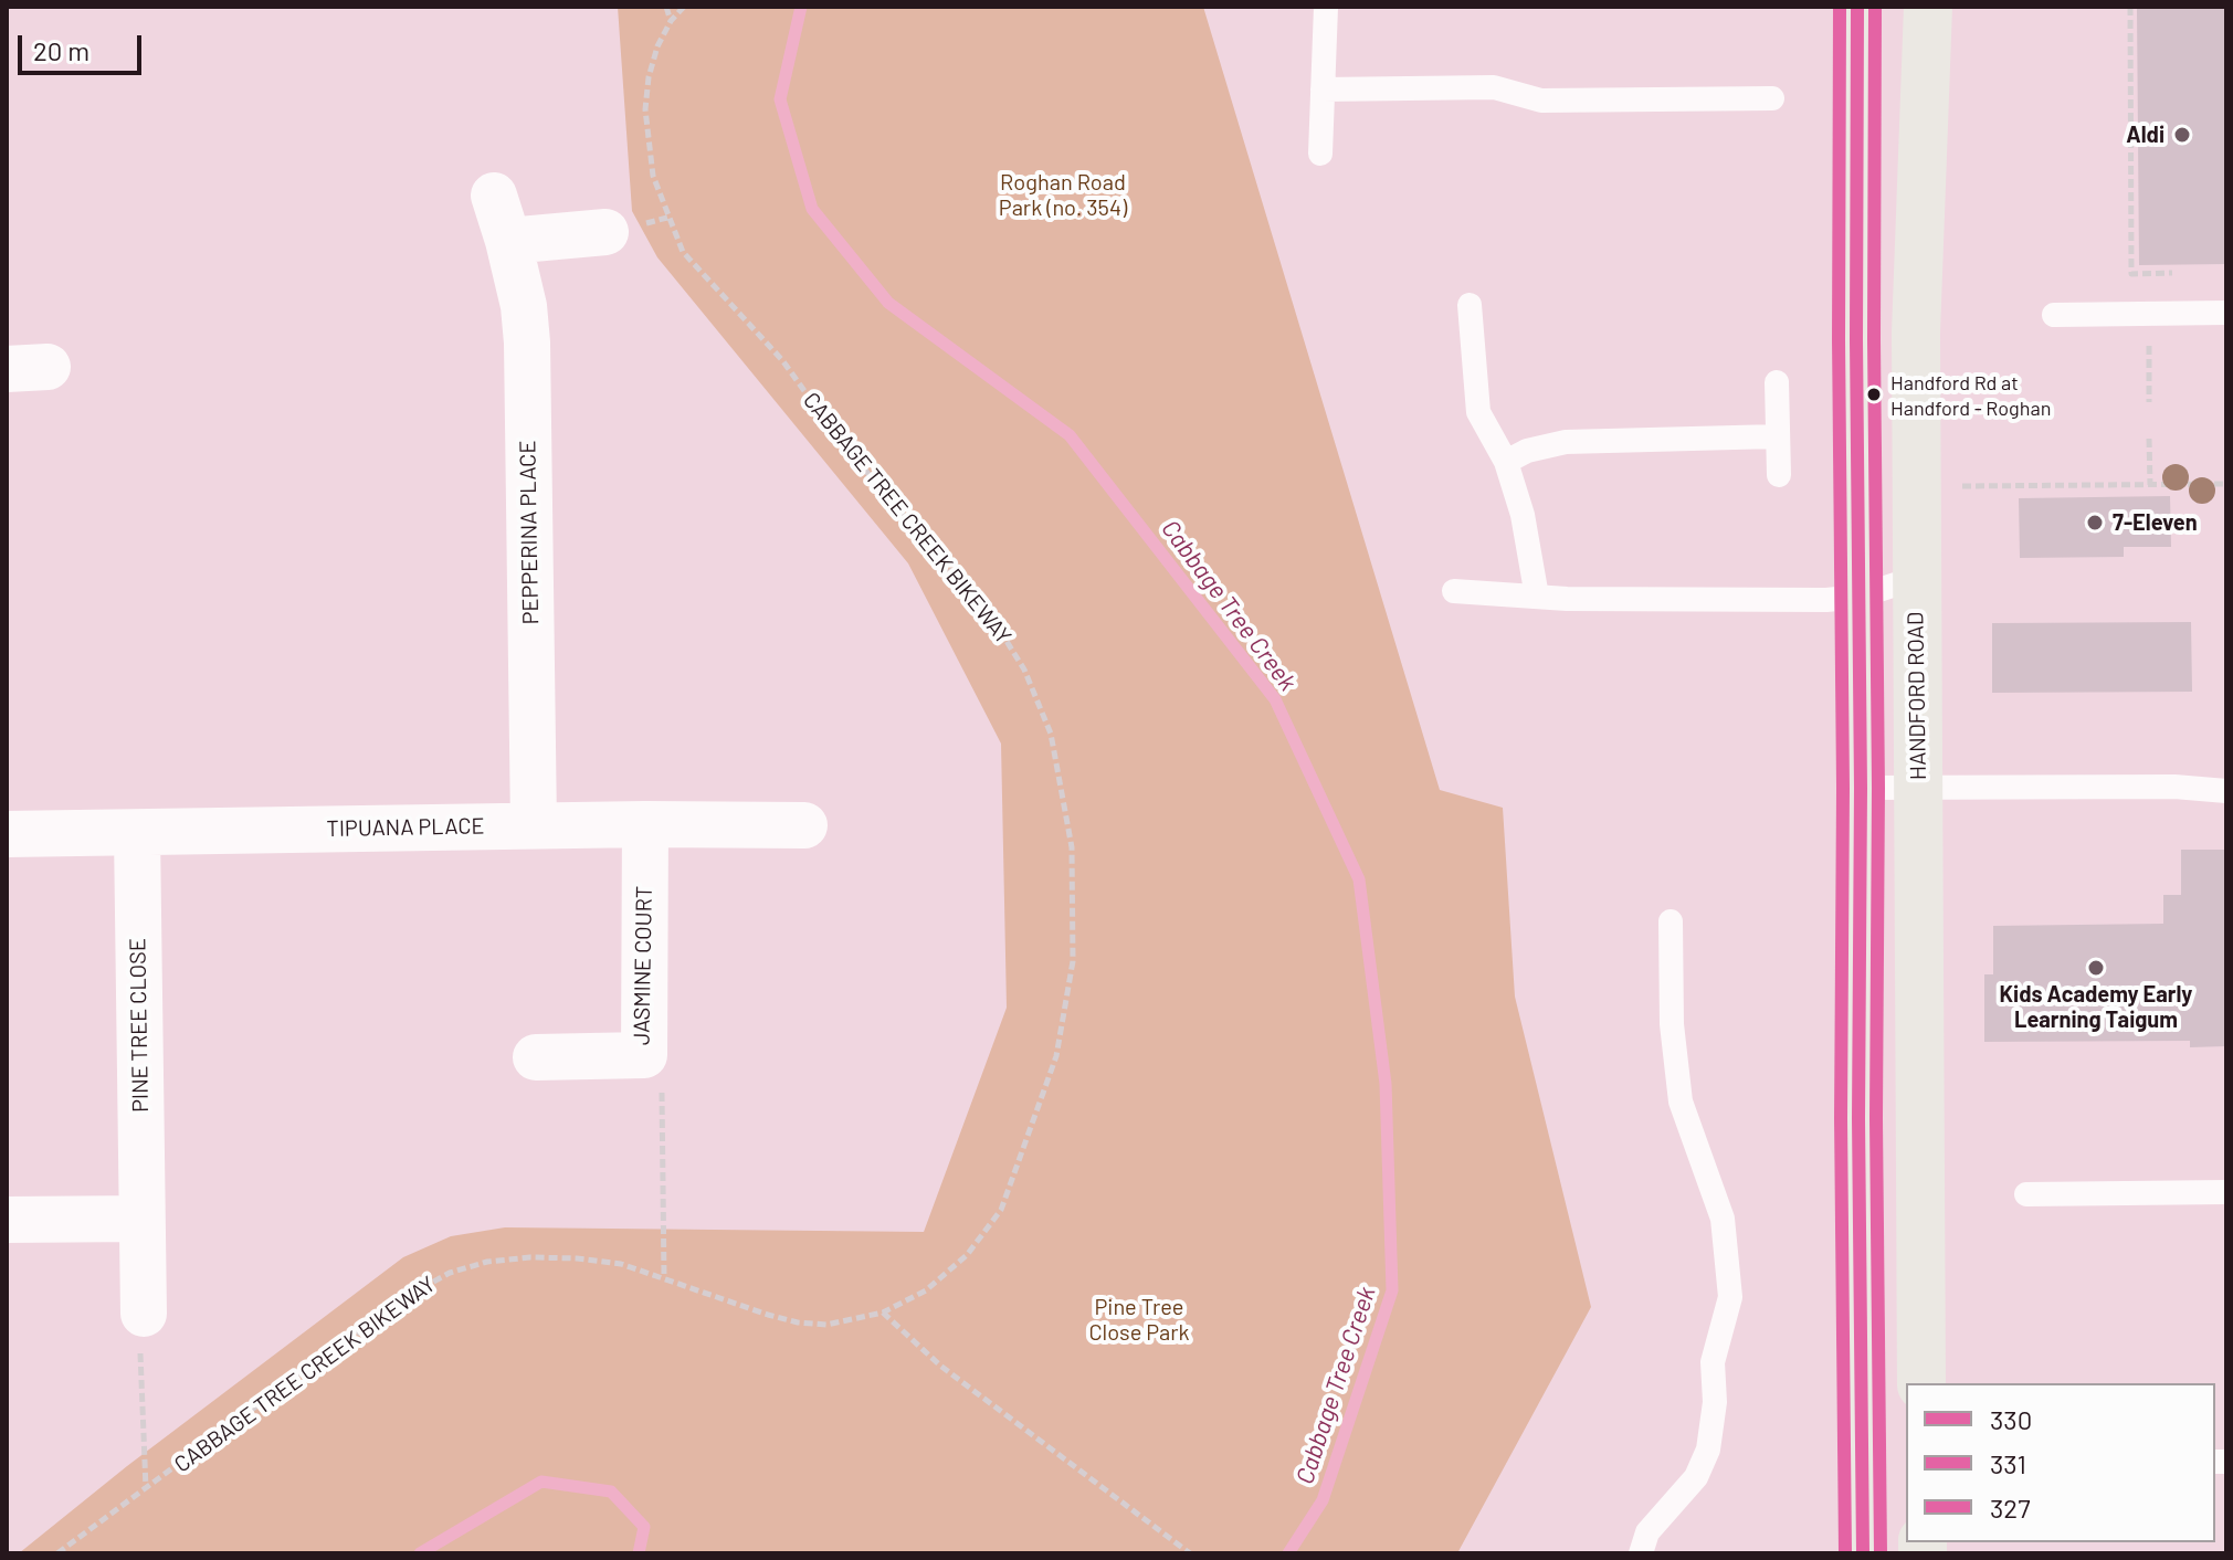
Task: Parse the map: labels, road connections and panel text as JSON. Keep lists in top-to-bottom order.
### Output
{
  "streets": {
    "main road": ["HANDFORD ROAD"],
    "street": [
      "PEPPERINA PLACE",
      "TIPUANA PLACE",
      "JASMINE COURT",
      "PINE TREE CLOSE"
    ],
    "path": ["CABBAGE TREE CREEK BIKEWAY"]
  },
  "crossings": [
    ["PEPPERINA PLACE", "TIPUANA PLACE"],
    ["TIPUANA PLACE", "JASMINE COURT"],
    ["TIPUANA PLACE", "PINE TREE CLOSE"]
  ],
  "water": ["Cabbage Tree Creek"],
  "parks": ["Roghan Road Park (no. 354)", "Pine Tree Close Park"],
  "places": [
    "Aldi",
    "Handford Rd at Handford - Roghan",
    "7-Eleven",
    "Kids Academy Early Learning Taigum"
  ],
  "lines": ["transit line 330", "transit line 331", "transit line 327"],
  "legend": ["330", "331", "327"],
  "scale_bar": "20 m"
}
